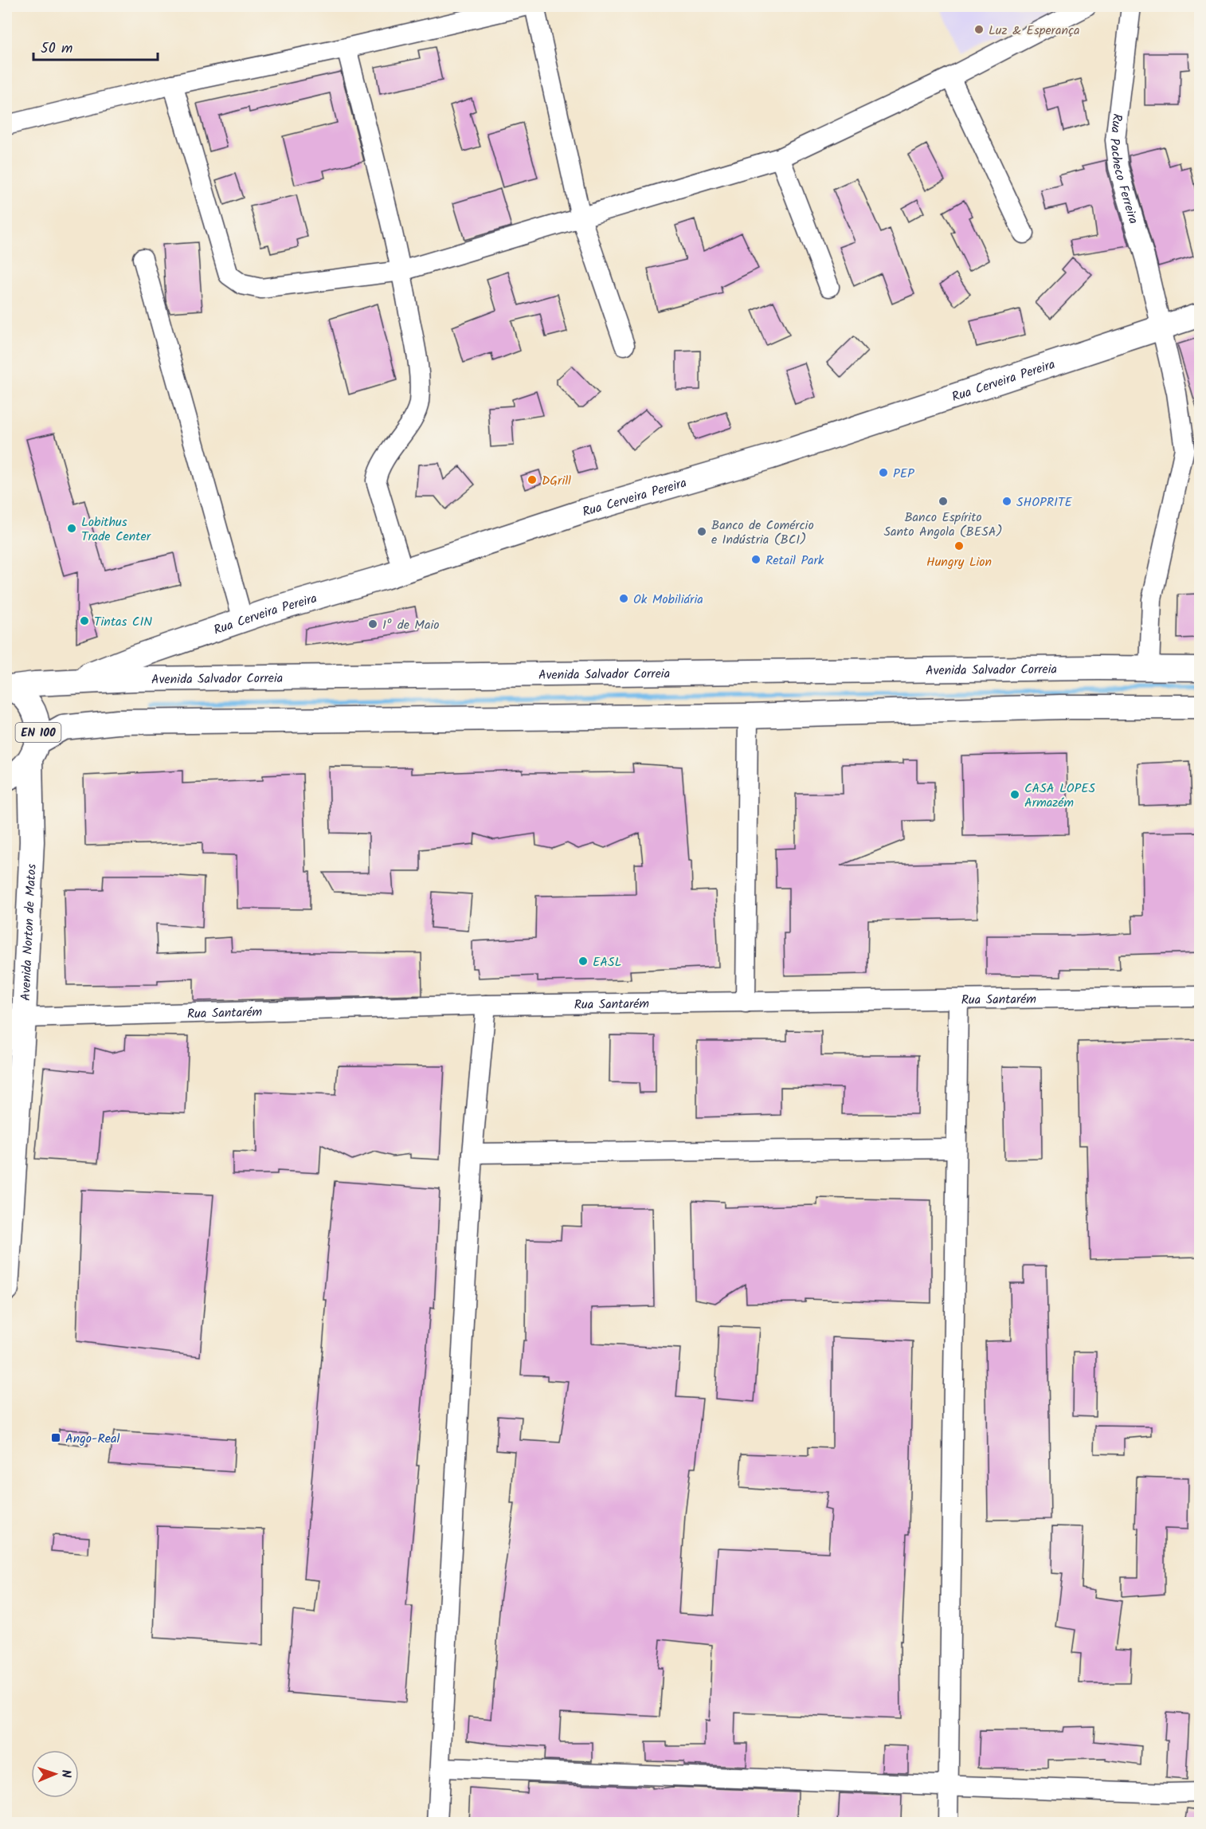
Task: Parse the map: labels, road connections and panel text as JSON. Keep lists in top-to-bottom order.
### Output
{
  "streets": {
    "main road": [
      "Rua Cerveira Pereira",
      "Avenida Salvador Correia",
      "EN 100",
      "Avenida Norton de Matos"
    ],
    "street": ["Rua Pacheco Ferreira", "Rua Santarém"]
  },
  "crossings": [
    ["Rua Pacheco Ferreira", "Rua Cerveira Pereira"],
    ["Rua Pacheco Ferreira", "Avenida Salvador Correia"],
    ["Rua Cerveira Pereira", "Avenida Salvador Correia"],
    ["Avenida Salvador Correia", "EN 100"],
    ["EN 100", "Avenida Norton de Matos"],
    ["Avenida Norton de Matos", "Rua Santarém"]
  ],
  "places": {
    "other": [
      "Luz & Esperança",
      "PEP",
      "DGrill",
      "Banco Espírito Santo Angola (BESA)",
      "SHOPRITE",
      "Lobithus Trade Center",
      "Banco de Comércio e Indústria (BCI)",
      "Hungry Lion",
      "Retail Park",
      "Ok Mobiliária",
      "Tintas CIN",
      "1º de Maio",
      "CASA LOPES Armazém",
      "EASL"
    ],
    "transit": ["Ango-Real"]
  },
  "scale_bar": "50 m",
  "north": "right"
}
